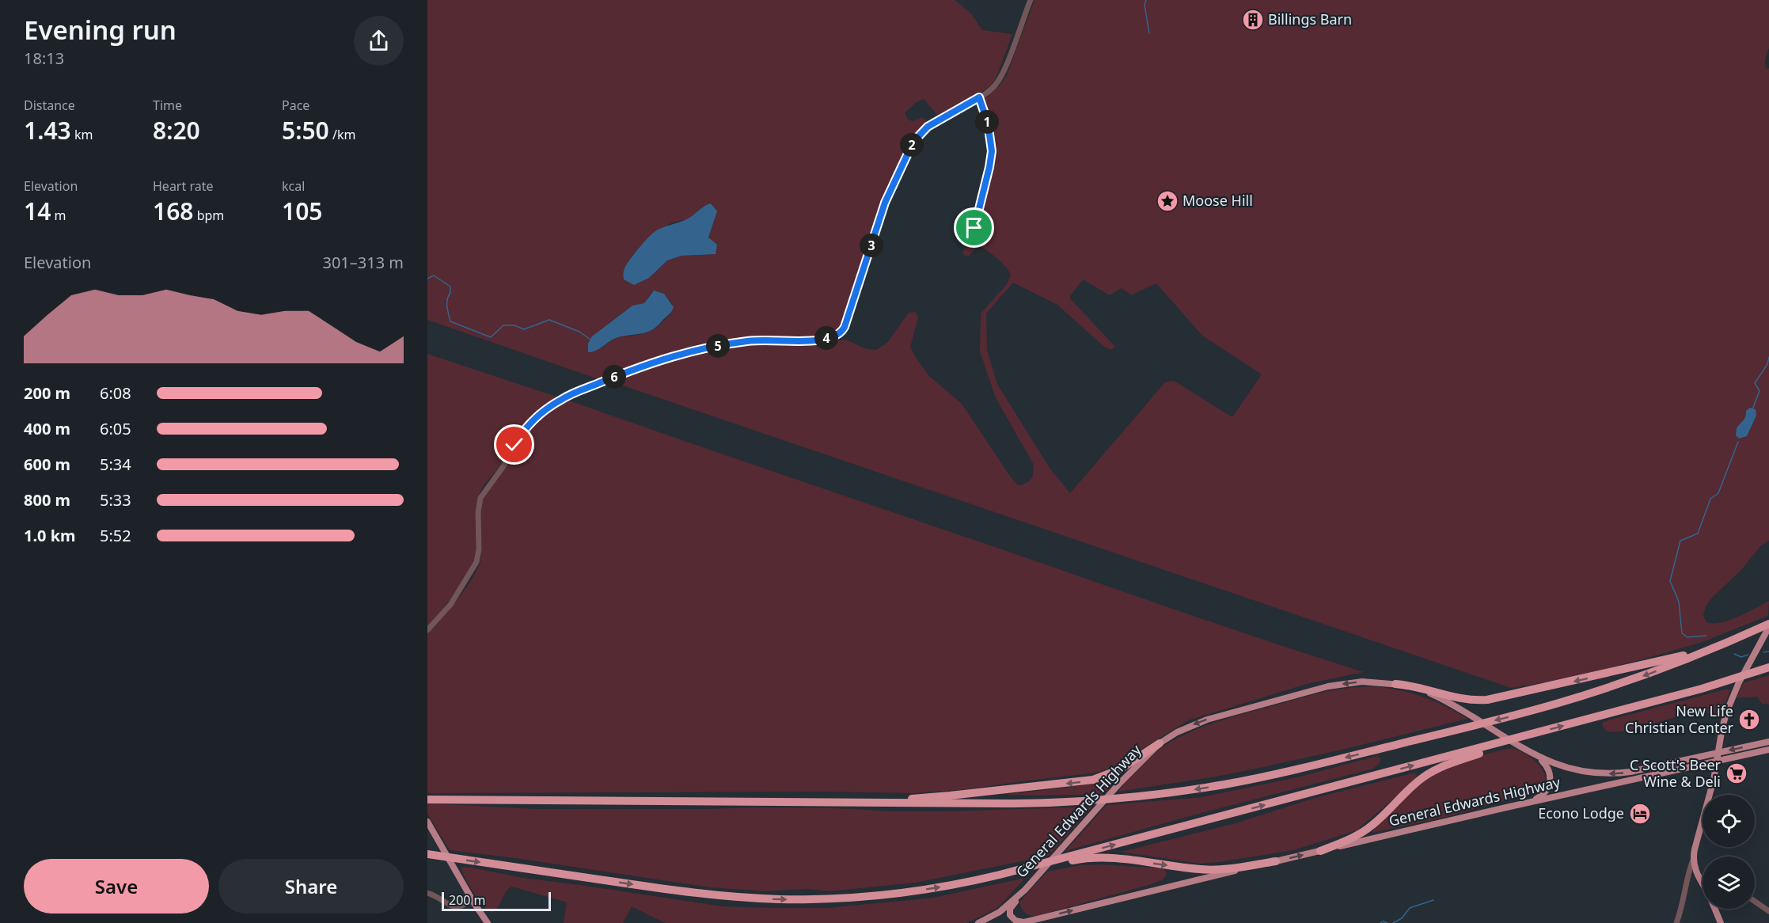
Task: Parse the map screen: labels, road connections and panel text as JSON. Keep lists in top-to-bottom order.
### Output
{
  "streets": {
    "main road": ["General Edwards Highway"]
  },
  "places": {
    "building": ["Billings Barn"],
    "place": ["Moose Hill"],
    "church": ["New Life Christian Center"],
    "supermarket": ["C Scott's Beer Wine & Deli"],
    "hotel": ["Econo Lodge"]
  },
  "scale_bar": "200 m",
  "page": {
    "heading": ["Evening run", "18:13"],
    "stats": [
      ["Distance", "1.43 km"],
      ["Time", "8:20"],
      ["Pace", "5:50 /km"],
      ["Elevation", "14 m"],
      ["Heart rate", "168 bpm"],
      ["kcal", "105"]
    ],
    "pins": [
      "1",
      "2",
      "3",
      "4",
      "5",
      "6"
    ],
    "chart": ["Elevation", "301–313 m"],
    "list": [
      {
        "name": "200 m",
        "note": "6:08"
      },
      {
        "name": "400 m",
        "note": "6:05"
      },
      {
        "name": "600 m",
        "note": "5:34"
      },
      {
        "name": "800 m",
        "note": "5:33"
      },
      {
        "name": "1.0 km",
        "note": "5:52"
      }
    ],
    "buttons": ["Save", "Share"],
    "scale": "200 m"
  }
}
